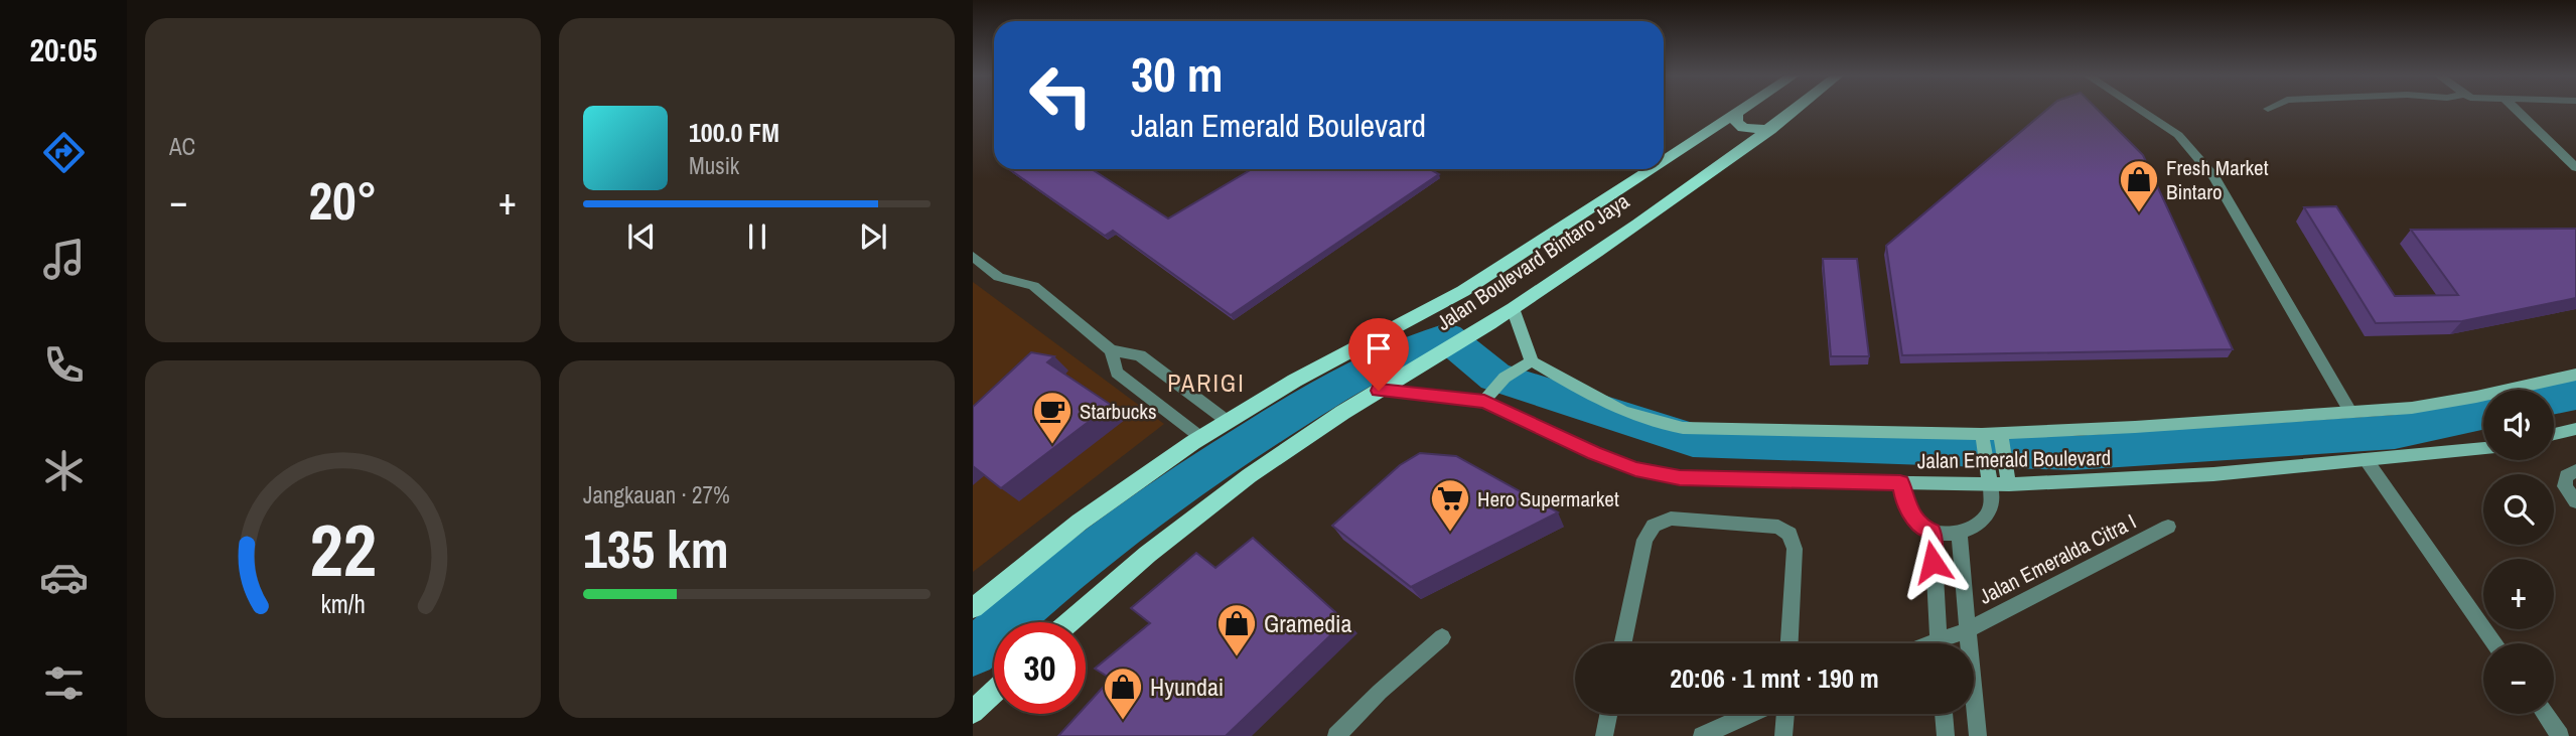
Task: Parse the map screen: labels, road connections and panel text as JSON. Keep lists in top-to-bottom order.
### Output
{
  "streets": {
    "main road": ["Jalan Boulevard Bintaro Jaya", "Jalan Emerald Boulevard"],
    "street": ["Jalan Emeralda Citra I"]
  },
  "crossings": [
    ["Jalan Boulevard Bintaro Jaya", "Jalan Emerald Boulevard"]
  ],
  "districts": ["PARIGI"],
  "places": {
    "shop": ["Fresh Market Bintaro", "Gramedia", "Hyundai"],
    "cafe": ["Starbucks"],
    "supermarket": ["Hero Supermarket"]
  },
  "page": {
    "tabs": "20:05",
    "tile": [
      "AC",
      ["Jangkauan · 27%", "135 km"]
    ],
    "turn": ["30 m", "Jalan Emerald Boulevard"],
    "song": ["100.0 FM", "Musik"],
    "heat": ["−", "20°", "+"],
    "map_buttons": ["+", "−"],
    "limit": "30",
    "trip": "20:06 · 1 mnt · 190 m",
    "gauge": ["22", "km/h"]
  }
}
